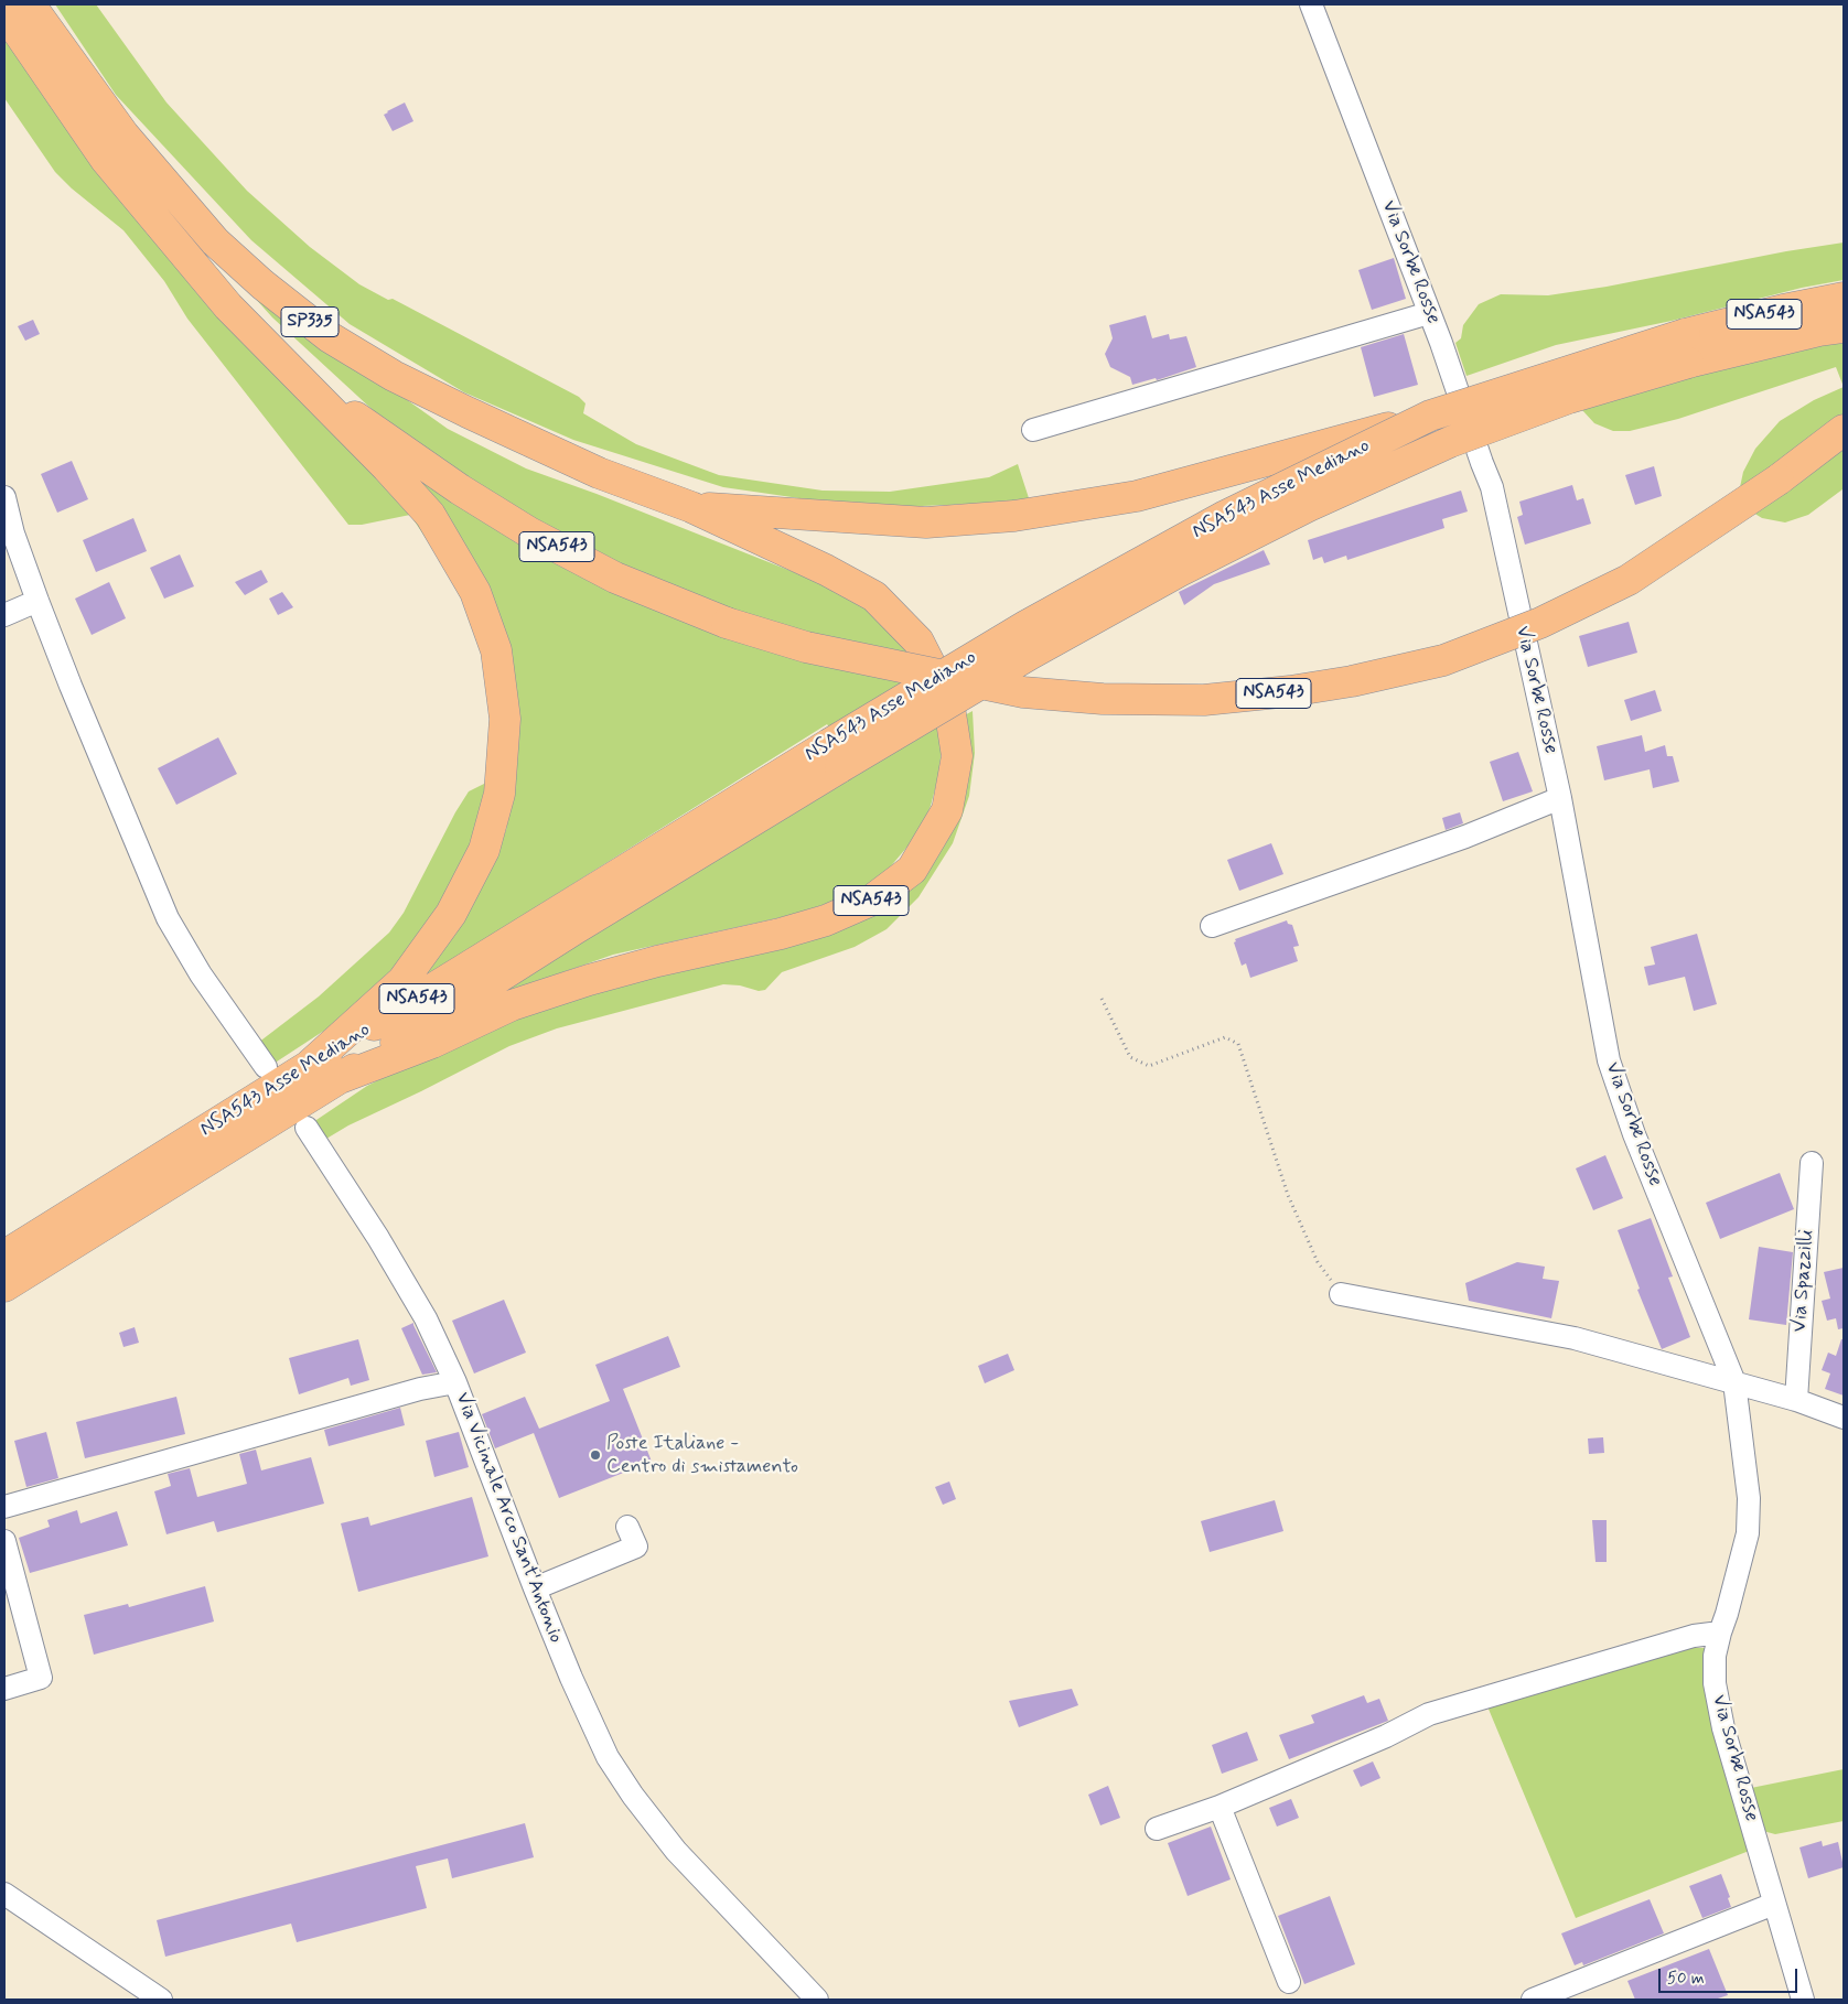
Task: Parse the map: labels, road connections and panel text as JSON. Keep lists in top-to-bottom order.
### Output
{
  "streets": {
    "highway": ["NSA543", "SP335", "NSA543 Asse Mediano"],
    "street": ["Via Sorbe Rosse", "Via Spazzilli", "Via Vicinale Arco Sant'Antonio"]
  },
  "crossings": [
    ["NSA543", "SP335"],
    ["NSA543", "NSA543 Asse Mediano"]
  ],
  "places": ["Poste Italiane - Centro di smistamento"],
  "scale_bar": "50 m"
}
